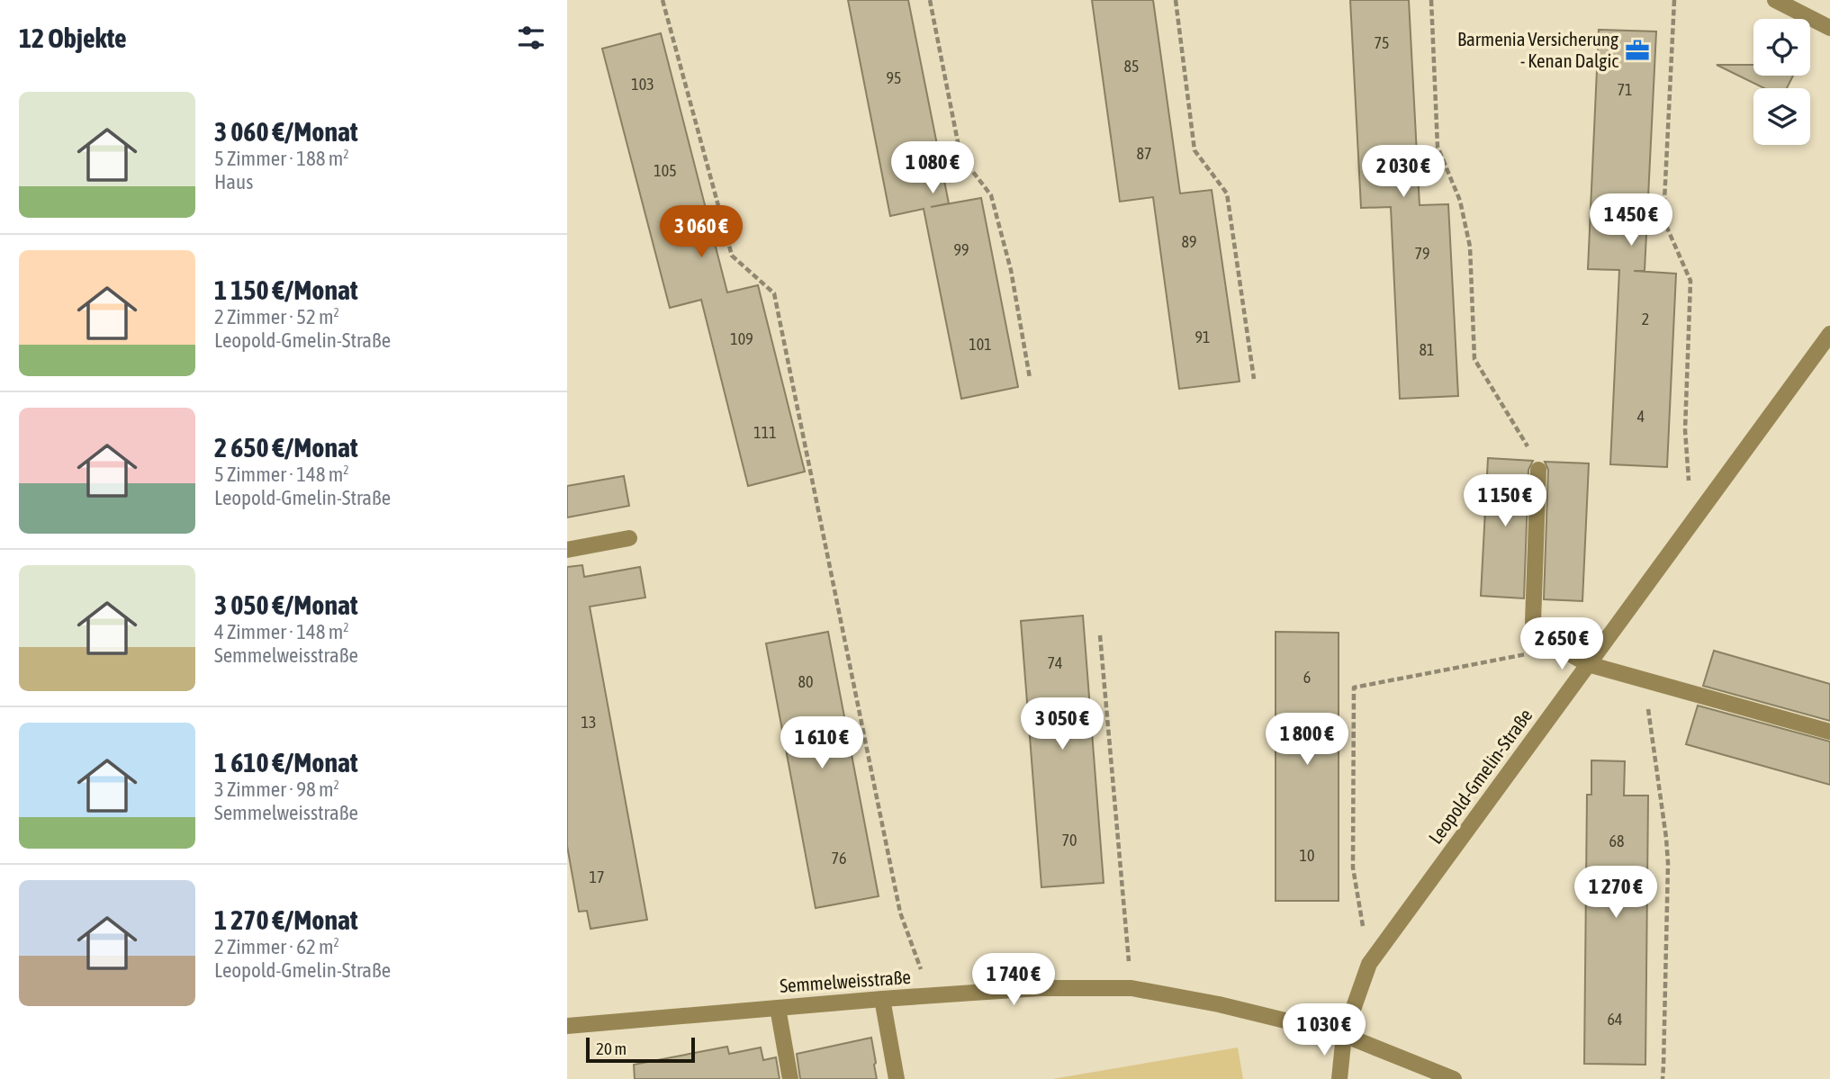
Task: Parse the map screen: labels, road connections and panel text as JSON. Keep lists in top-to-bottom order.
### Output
{
  "streets": {
    "street": ["Leopold-Gmelin-Straße", "Semmelweisstraße"]
  },
  "crossings": [
    ["Leopold-Gmelin-Straße", "Semmelweisstraße"]
  ],
  "places": {
    "office": ["Barmenia Versicherung - Kenan Dalgic"]
  },
  "house_numbers": [
    "75",
    "85",
    "95",
    "103",
    "71",
    "87",
    "105",
    "89",
    "99",
    "79",
    "2",
    "91",
    "109",
    "101",
    "81",
    "4",
    "111",
    "74",
    "6",
    "80",
    "13",
    "70",
    "68",
    "10",
    "76",
    "17",
    "64"
  ],
  "scale_bar": "20 m",
  "page": {
    "heading": "12 Objekte",
    "list": [
      {
        "name": "3 060 €/Monat",
        "note": "5 Zimmer · 188 m² · Haus"
      },
      {
        "name": "1 150 €/Monat",
        "note": "2 Zimmer · 52 m² · Leopold-Gmelin-Straße"
      },
      {
        "name": "2 650 €/Monat",
        "note": "5 Zimmer · 148 m² · Leopold-Gmelin-Straße"
      },
      {
        "name": "3 050 €/Monat",
        "note": "4 Zimmer · 148 m² · Semmelweisstraße"
      },
      {
        "name": "1 610 €/Monat",
        "note": "3 Zimmer · 98 m² · Semmelweisstraße"
      },
      {
        "name": "1 270 €/Monat",
        "note": "2 Zimmer · 62 m² · Leopold-Gmelin-Straße"
      }
    ],
    "price": [
      "1 080 €",
      "2 030 €",
      "1 450 €",
      "3 060 €",
      "1 150 €",
      "2 650 €",
      "3 050 €",
      "1 800 €",
      "1 610 €",
      "1 270 €",
      "1 740 €",
      "1 030 €"
    ],
    "scale": "20 m"
  }
}
